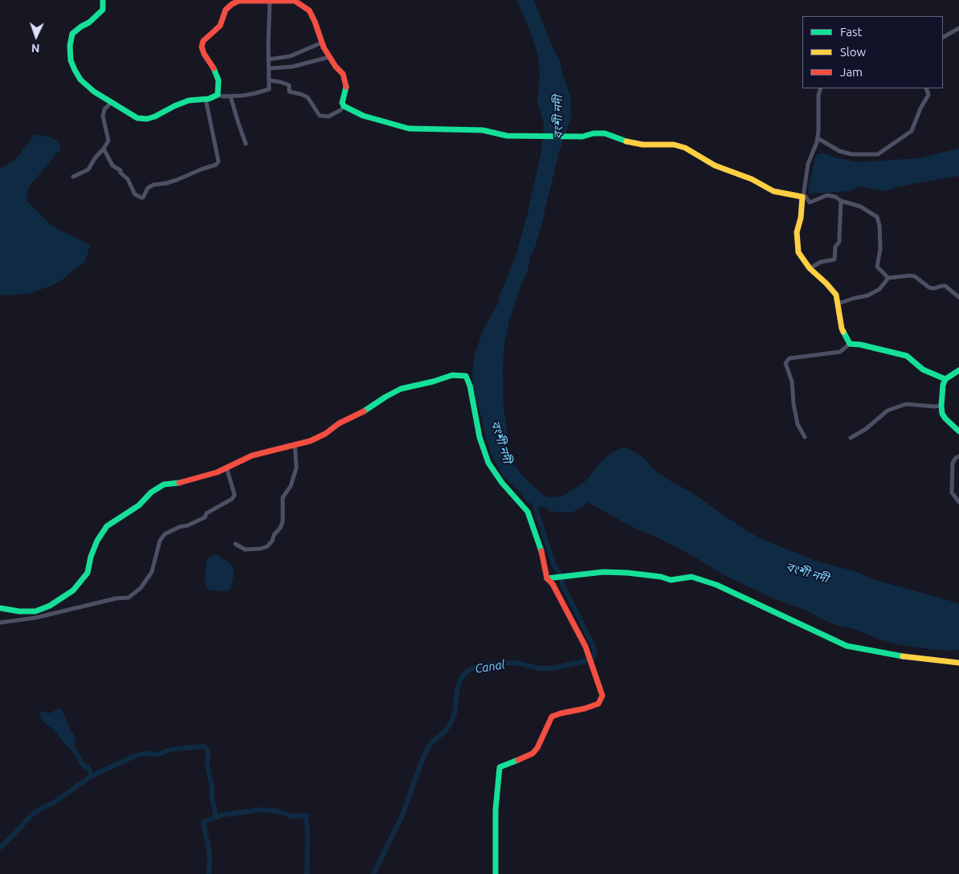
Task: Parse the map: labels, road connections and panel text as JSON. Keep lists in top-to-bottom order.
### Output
{
  "water": ["বংশী নদী", "Canal"],
  "legend": ["Fast", "Slow", "Jam"],
  "north": "bottom"
}
